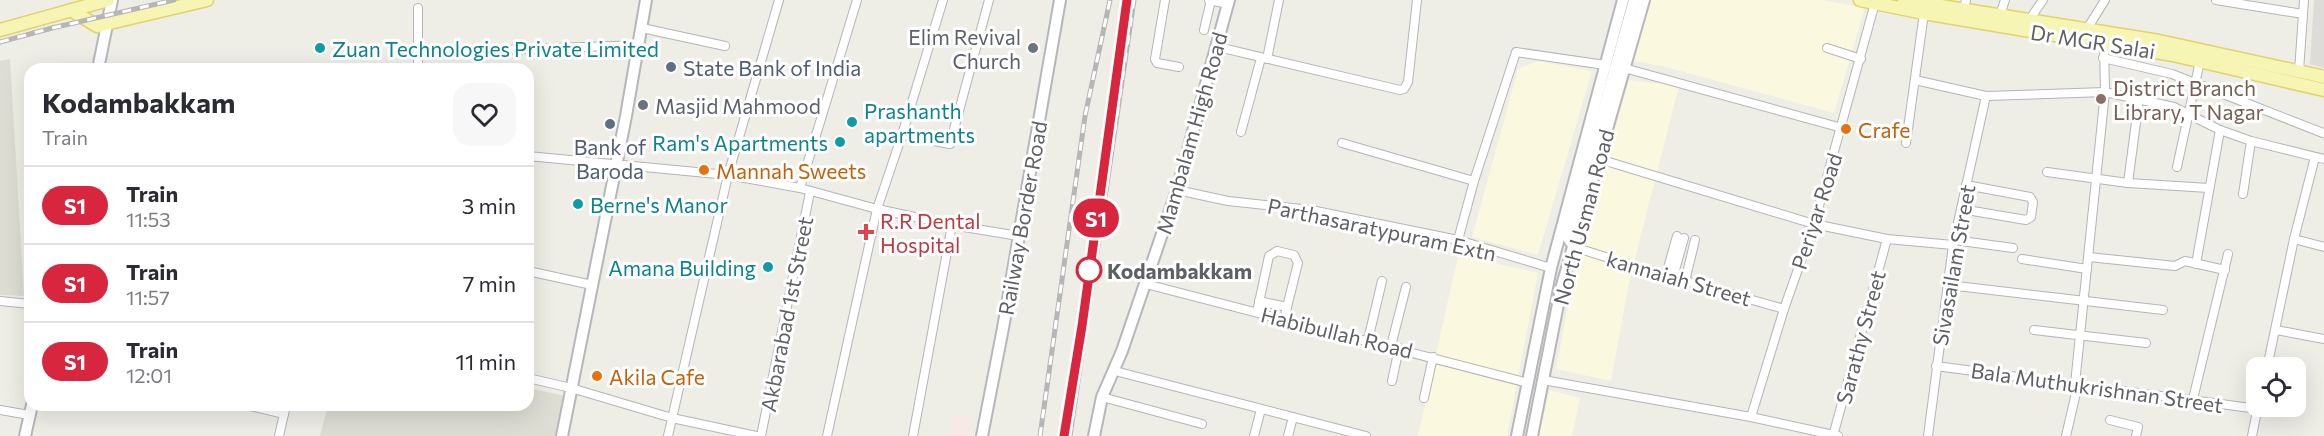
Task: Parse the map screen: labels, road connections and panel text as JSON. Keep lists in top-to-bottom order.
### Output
{
  "streets": {
    "main road": [
      "Dr MGR Salai",
      "Mambalam High Road",
      "North Usman Road",
      "Railway Border Road"
    ],
    "street": [
      "Periyar Road",
      "Parthasaratypuram Extn",
      "Sivasailam Street",
      "kannaiah Street",
      "Akbarabad 1st Street",
      "Habibullah Road",
      "Sarathy Street",
      "Bala Muthukrishnan Street"
    ]
  },
  "crossings": [
    ["Dr MGR Salai", "Periyar Road"],
    ["Mambalam High Road", "Parthasaratypuram Extn"],
    ["Mambalam High Road", "Habibullah Road"],
    ["Periyar Road", "kannaiah Street"],
    ["North Usman Road", "Parthasaratypuram Extn"],
    ["North Usman Road", "kannaiah Street"],
    ["North Usman Road", "Habibullah Road"],
    ["Sivasailam Street", "Bala Muthukrishnan Street"]
  ],
  "places": {
    "other": [
      "Zuan Technologies Private Limited",
      "Elim Revival Church",
      "State Bank of India",
      "District Branch Library, T Nagar",
      "Masjid Mahmood",
      "Prashanth apartments",
      "Bank of Baroda",
      "Crafe",
      "Ram's Apartments",
      "Mannah Sweets",
      "Berne's Manor",
      "Amana Building",
      "Kodambakkam",
      "Akila Cafe"
    ],
    "health": ["R.R Dental Hospital"]
  },
  "page": {
    "on_map": "S1",
    "heading": ["Kodambakkam", "Train"],
    "list": [
      {
        "mark": "S1",
        "name": "Train",
        "note": "11:53",
        "value": "3 min"
      },
      {
        "mark": "S1",
        "name": "Train",
        "note": "11:57",
        "value": "7 min"
      },
      {
        "mark": "S1",
        "name": "Train",
        "note": "12:01",
        "value": "11 min"
      }
    ]
  }
}
